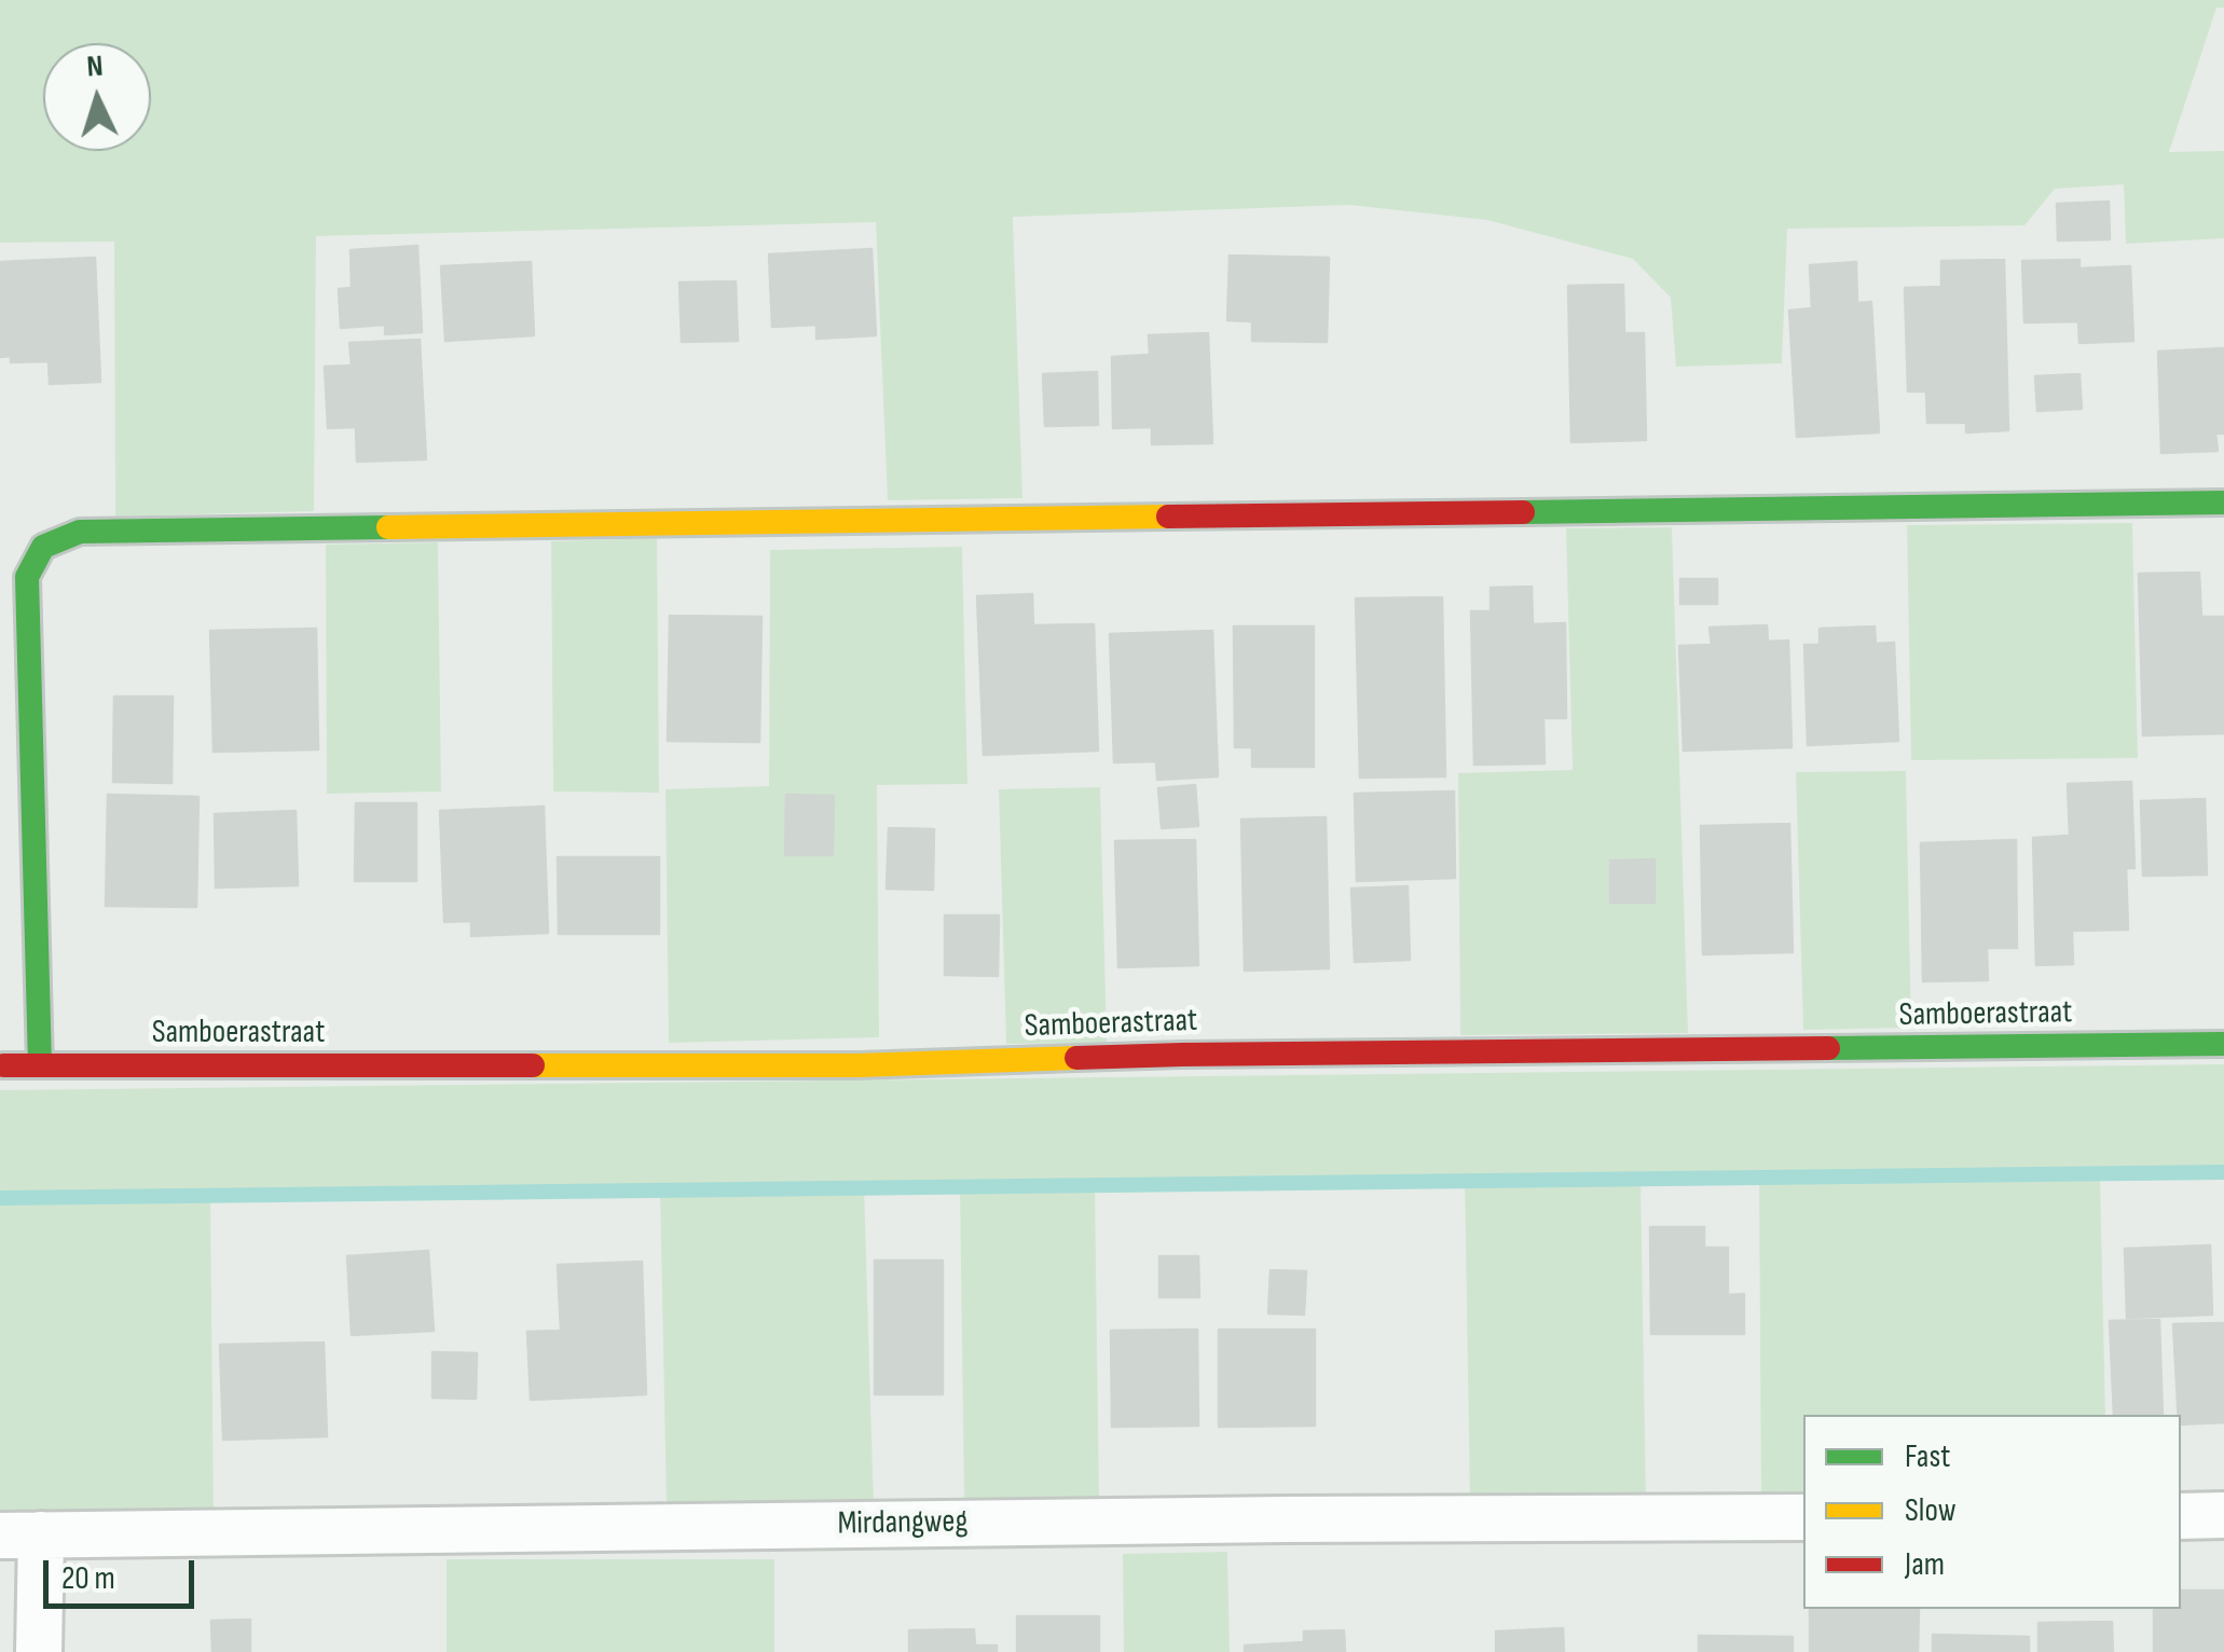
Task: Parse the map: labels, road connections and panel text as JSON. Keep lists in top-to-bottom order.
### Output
{
  "streets": {
    "street": ["Samboerastraat", "Mirdangweg"]
  },
  "legend": ["Fast", "Slow", "Jam"],
  "scale_bar": "20 m",
  "north": "top"
}
